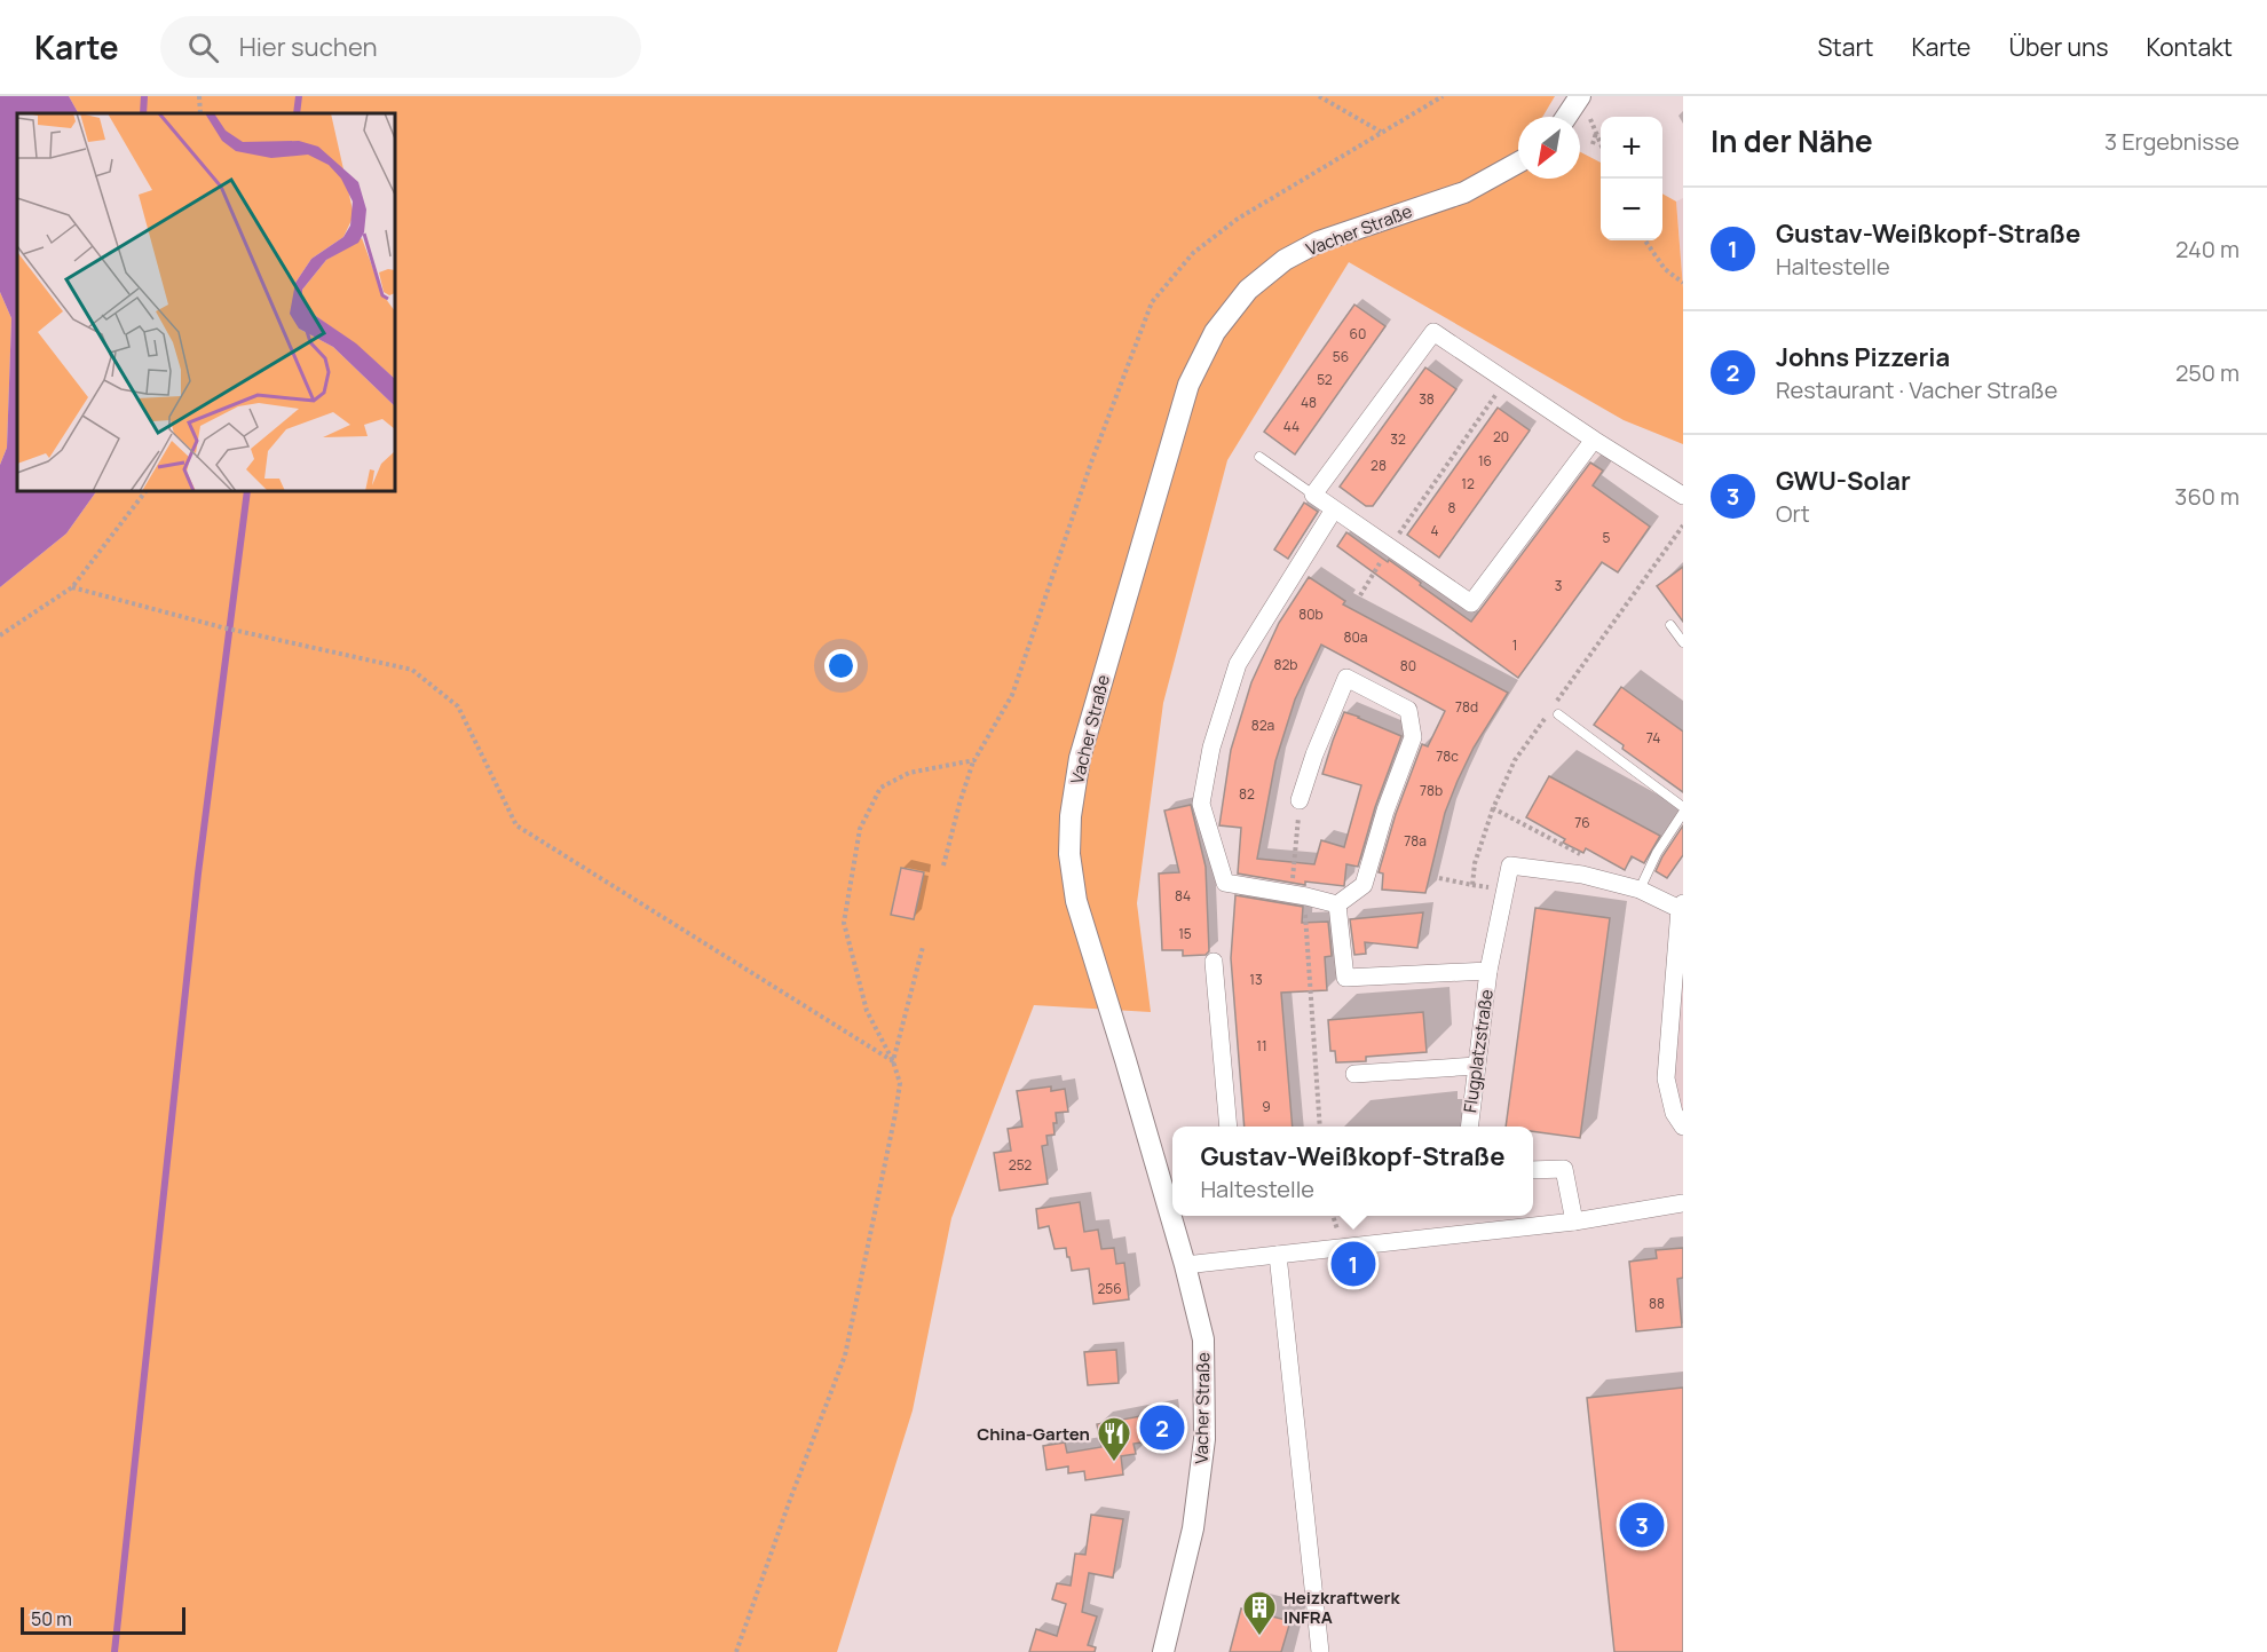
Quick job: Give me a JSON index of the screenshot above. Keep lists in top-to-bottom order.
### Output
{
  "streets": {
    "street": ["Vacher Straße", "Flugplatzstraße"]
  },
  "places": {
    "restaurant": ["China-Garten"],
    "building": ["Heizkraftwerk INFRA"]
  },
  "house_numbers": [
    "60",
    "56",
    "52",
    "38",
    "48",
    "44",
    "20",
    "32",
    "16",
    "28",
    "12",
    "8",
    "4",
    "5",
    "3",
    "80b",
    "80a",
    "1",
    "82b",
    "80",
    "78d",
    "82a",
    "74",
    "78c",
    "78b",
    "82",
    "76",
    "78a",
    "84",
    "15",
    "13",
    "11",
    "9",
    "252",
    "256",
    "88"
  ],
  "scale_bar": "50 m",
  "north": "bottom left",
  "page": {
    "header": "Karte",
    "search": "Hier suchen",
    "nav": [
      "Start",
      "Karte",
      "Über uns",
      "Kontakt"
    ],
    "heading": ["In der Nähe", "3 Ergebnisse"],
    "map_buttons": ["+", "−"],
    "list": [
      {
        "mark": "1",
        "name": "Gustav-Weißkopf-Straße",
        "note": "Haltestelle",
        "value": "240 m"
      },
      {
        "mark": "2",
        "name": "Johns Pizzeria",
        "note": "Restaurant · Vacher Straße",
        "value": "250 m"
      },
      {
        "mark": "3",
        "name": "GWU-Solar",
        "note": "Ort",
        "value": "360 m"
      }
    ],
    "popup": ["Gustav-Weißkopf-Straße", "Haltestelle"],
    "pins": ["1", "2", "3"],
    "scale": "50 m"
  }
}
